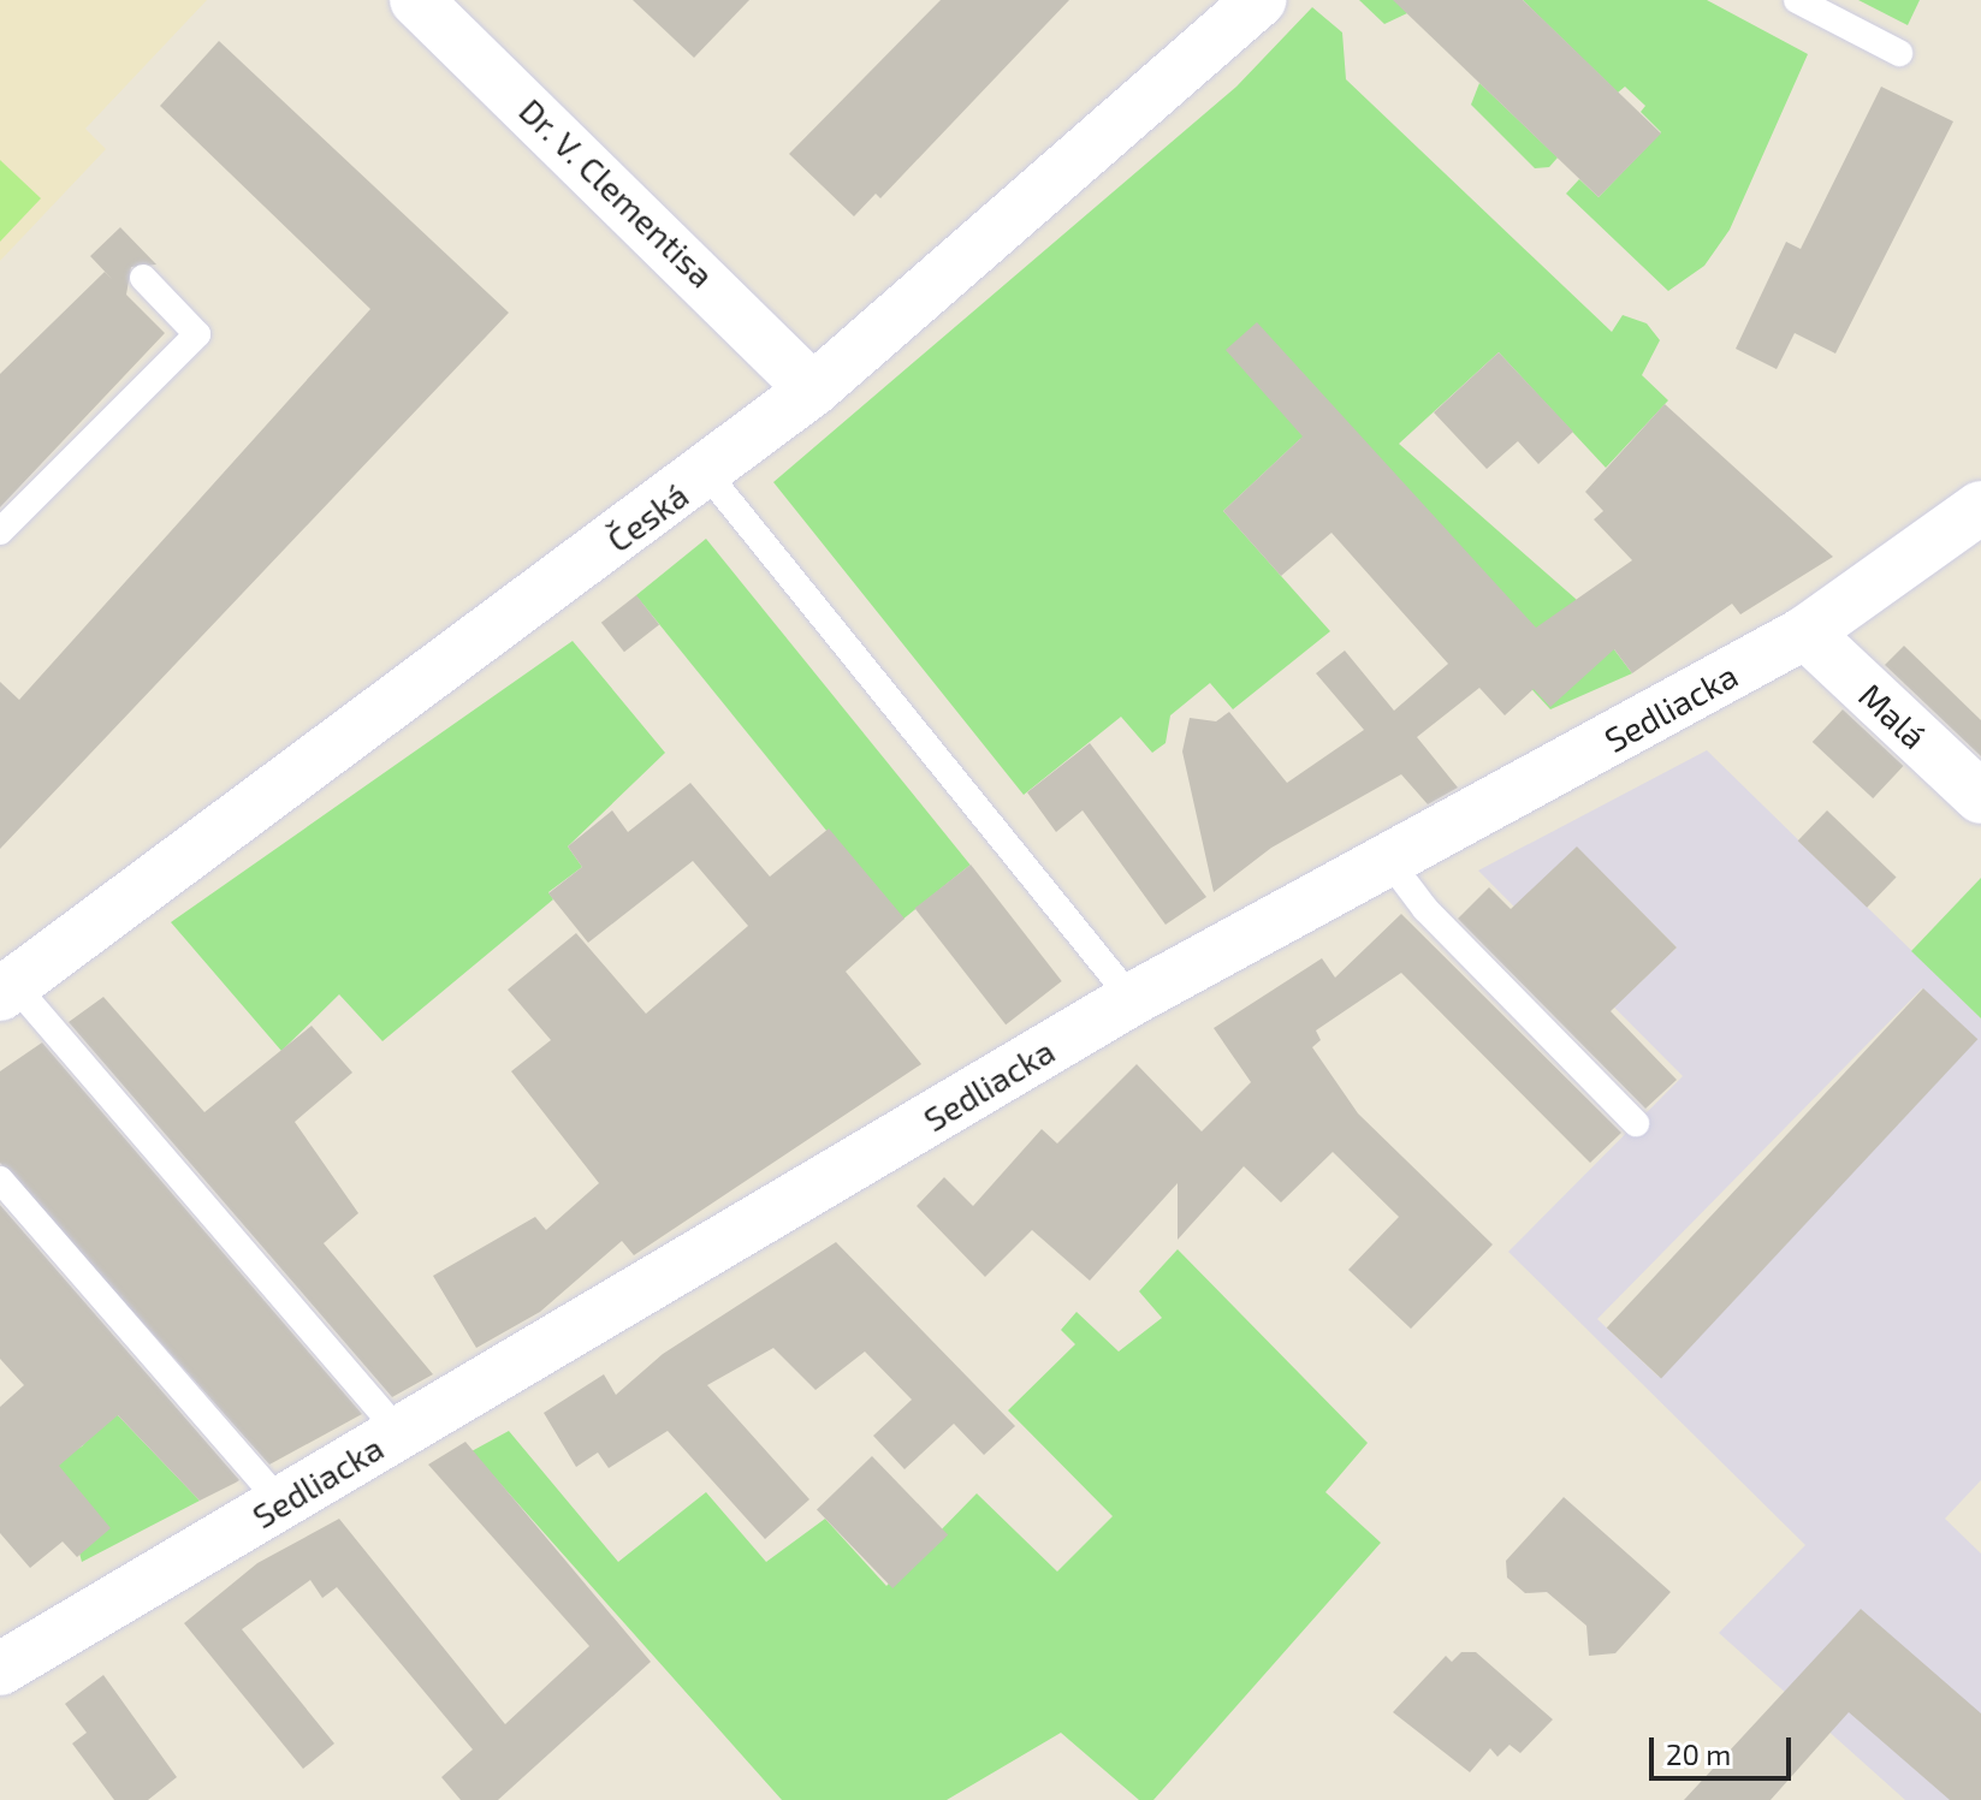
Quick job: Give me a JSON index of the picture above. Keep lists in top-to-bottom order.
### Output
{
  "streets": {
    "street": [
      "Dr. V. Clementisa",
      "Česká",
      "Sedliacka",
      "Malá"
    ]
  },
  "crossings": [
    ["Dr. V. Clementisa", "Česká"],
    ["Sedliacka", "Malá"]
  ],
  "scale_bar": "20 m"
}
